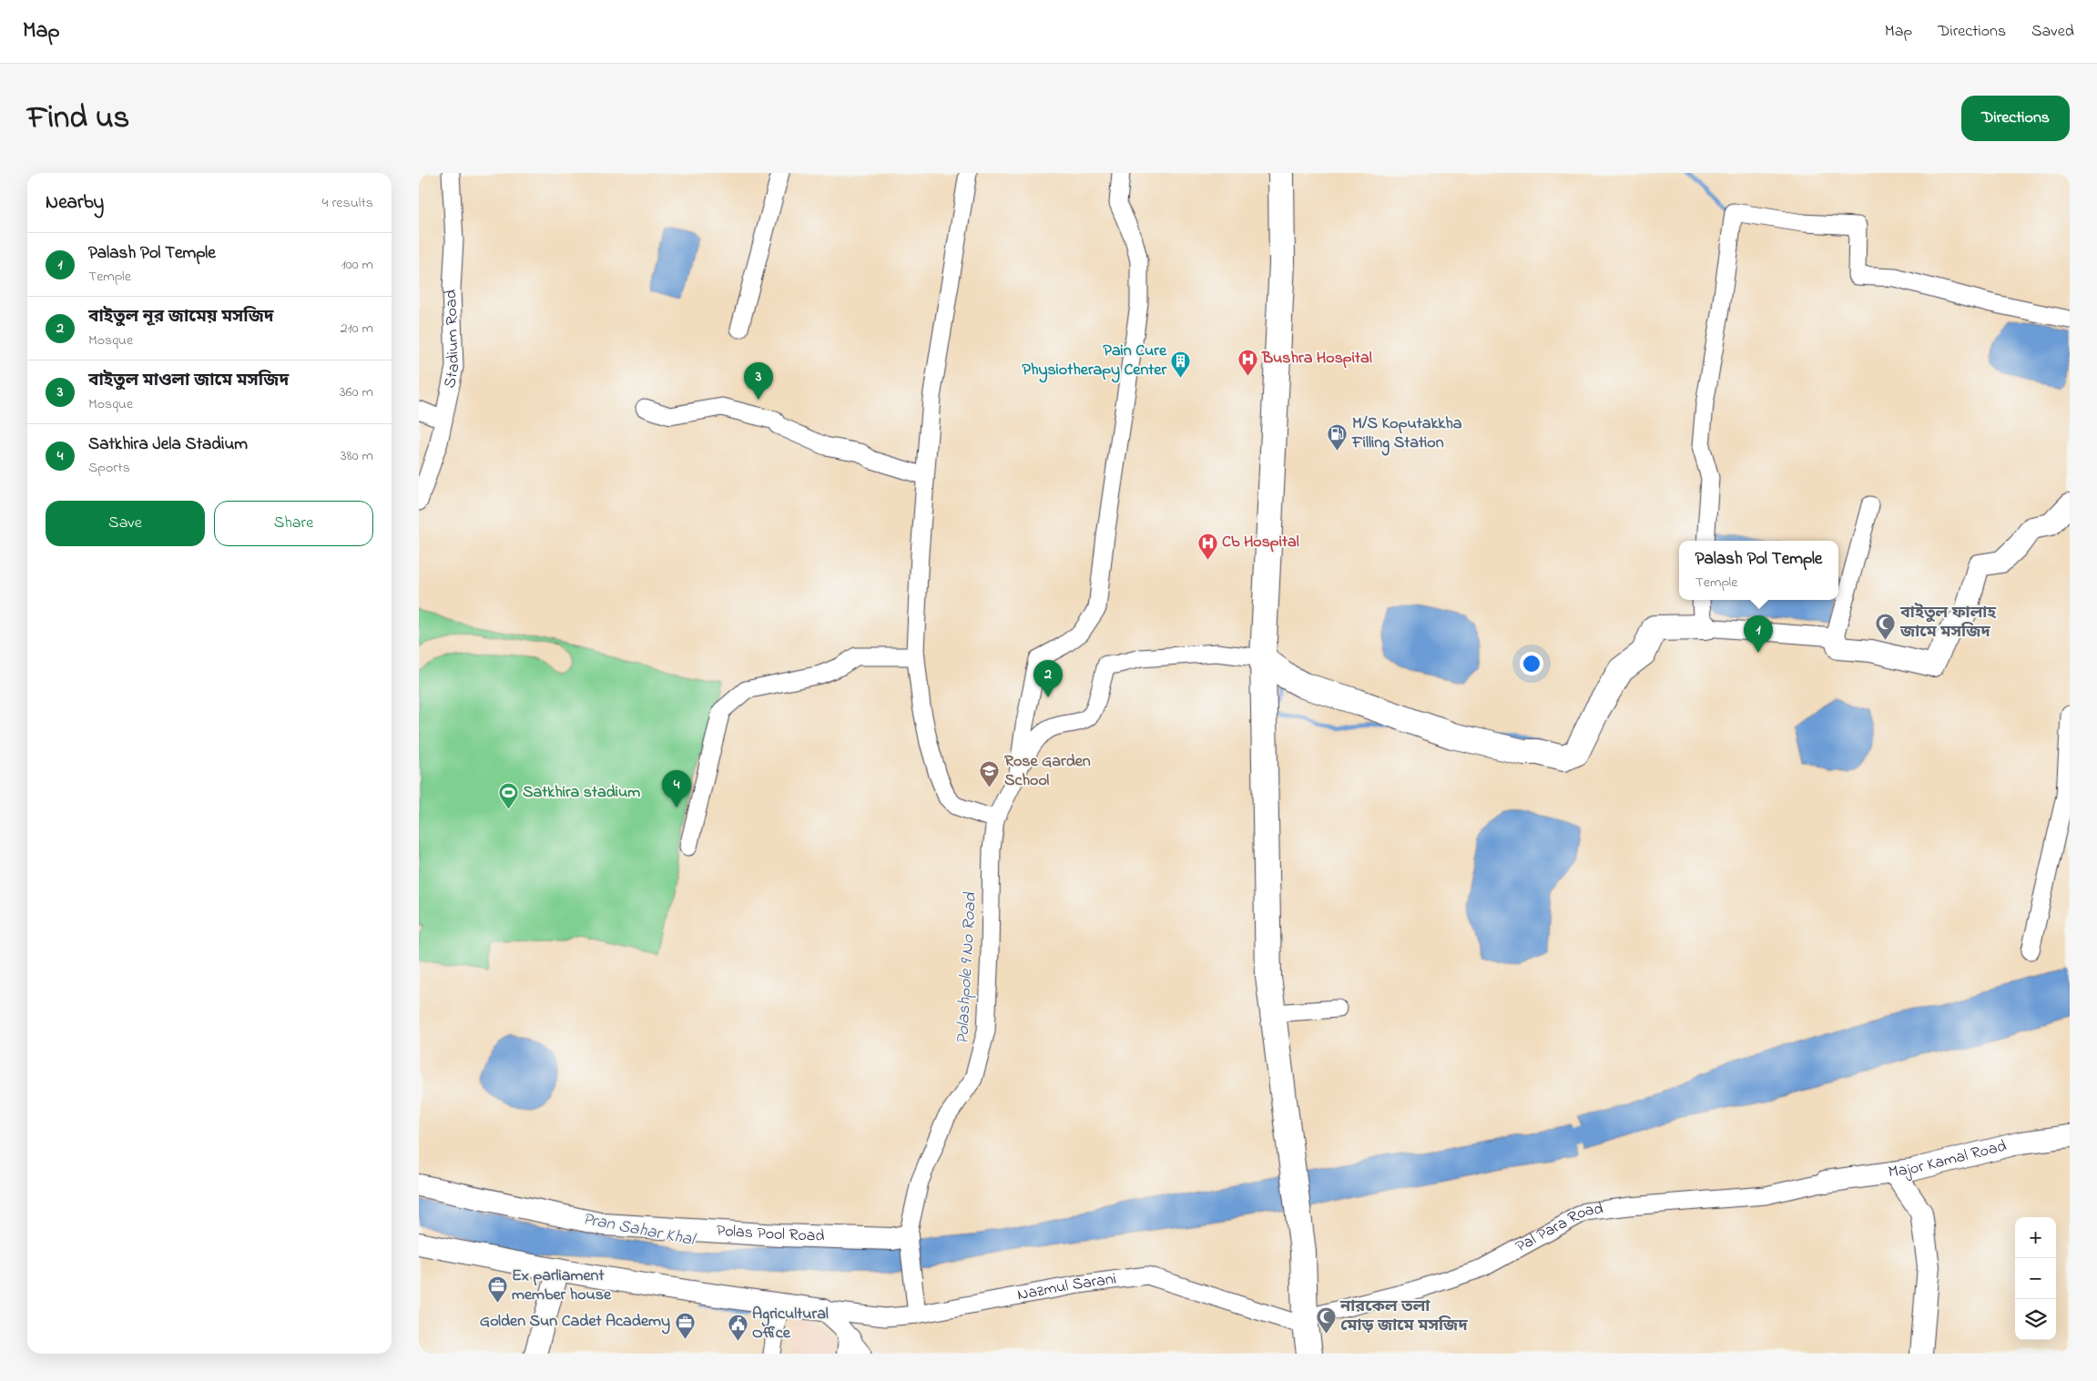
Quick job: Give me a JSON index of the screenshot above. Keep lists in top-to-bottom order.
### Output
{
  "streets": {
    "street": [
      "Stadium Road",
      "Major Kamal Road",
      "Pal Para Road",
      "Polas Pool Road",
      "Nazmul Sarani"
    ]
  },
  "crossings": [
    ["Major Kamal Road", "Pal Para Road"],
    ["Pal Para Road", "Nazmul Sarani"]
  ],
  "water": ["Polashpole 9 No Road", "Pran Sahar Khal"],
  "places": {
    "hospital": ["Bushra Hospital", "Cb Hospital"],
    "building": ["Pain Cure Physiotherapy Center"],
    "fuel station": ["M/S Koputakkha Filling Station"],
    "mosque": ["বাইতুল ফালাহ জামে মসজিদ", "নারকেল তলা মোড় জামে মসজিদ"],
    "school or university": ["Rose Garden School"],
    "sports": ["Satkhira stadium"],
    "office": ["Ex parliament member house", "Golden Sun Cadet Academy"],
    "public building": ["Agricultural Office"]
  },
  "page": {
    "header": "Map",
    "nav": ["Map", "Directions", "Saved"],
    "title": "Find us",
    "buttons": [
      "Directions",
      ["Save", "Share"]
    ],
    "heading": ["Nearby", "4 results"],
    "list": [
      {
        "mark": "1",
        "name": "Palash Pol Temple",
        "note": "Temple",
        "value": "100 m"
      },
      {
        "mark": "2",
        "name": "বাইতুল নূর জামেয় মসজিদ",
        "note": "Mosque",
        "value": "210 m"
      },
      {
        "mark": "3",
        "name": "বাইতুল মাওলা জামে মসজিদ",
        "note": "Mosque",
        "value": "360 m"
      },
      {
        "mark": "4",
        "name": "Satkhira Jela Stadium",
        "note": "Sports",
        "value": "380 m"
      }
    ],
    "pins": [
      "3",
      "1",
      "2",
      "4"
    ],
    "popup": ["Palash Pol Temple", "Temple"],
    "map_buttons": ["+", "−"]
  }
}
